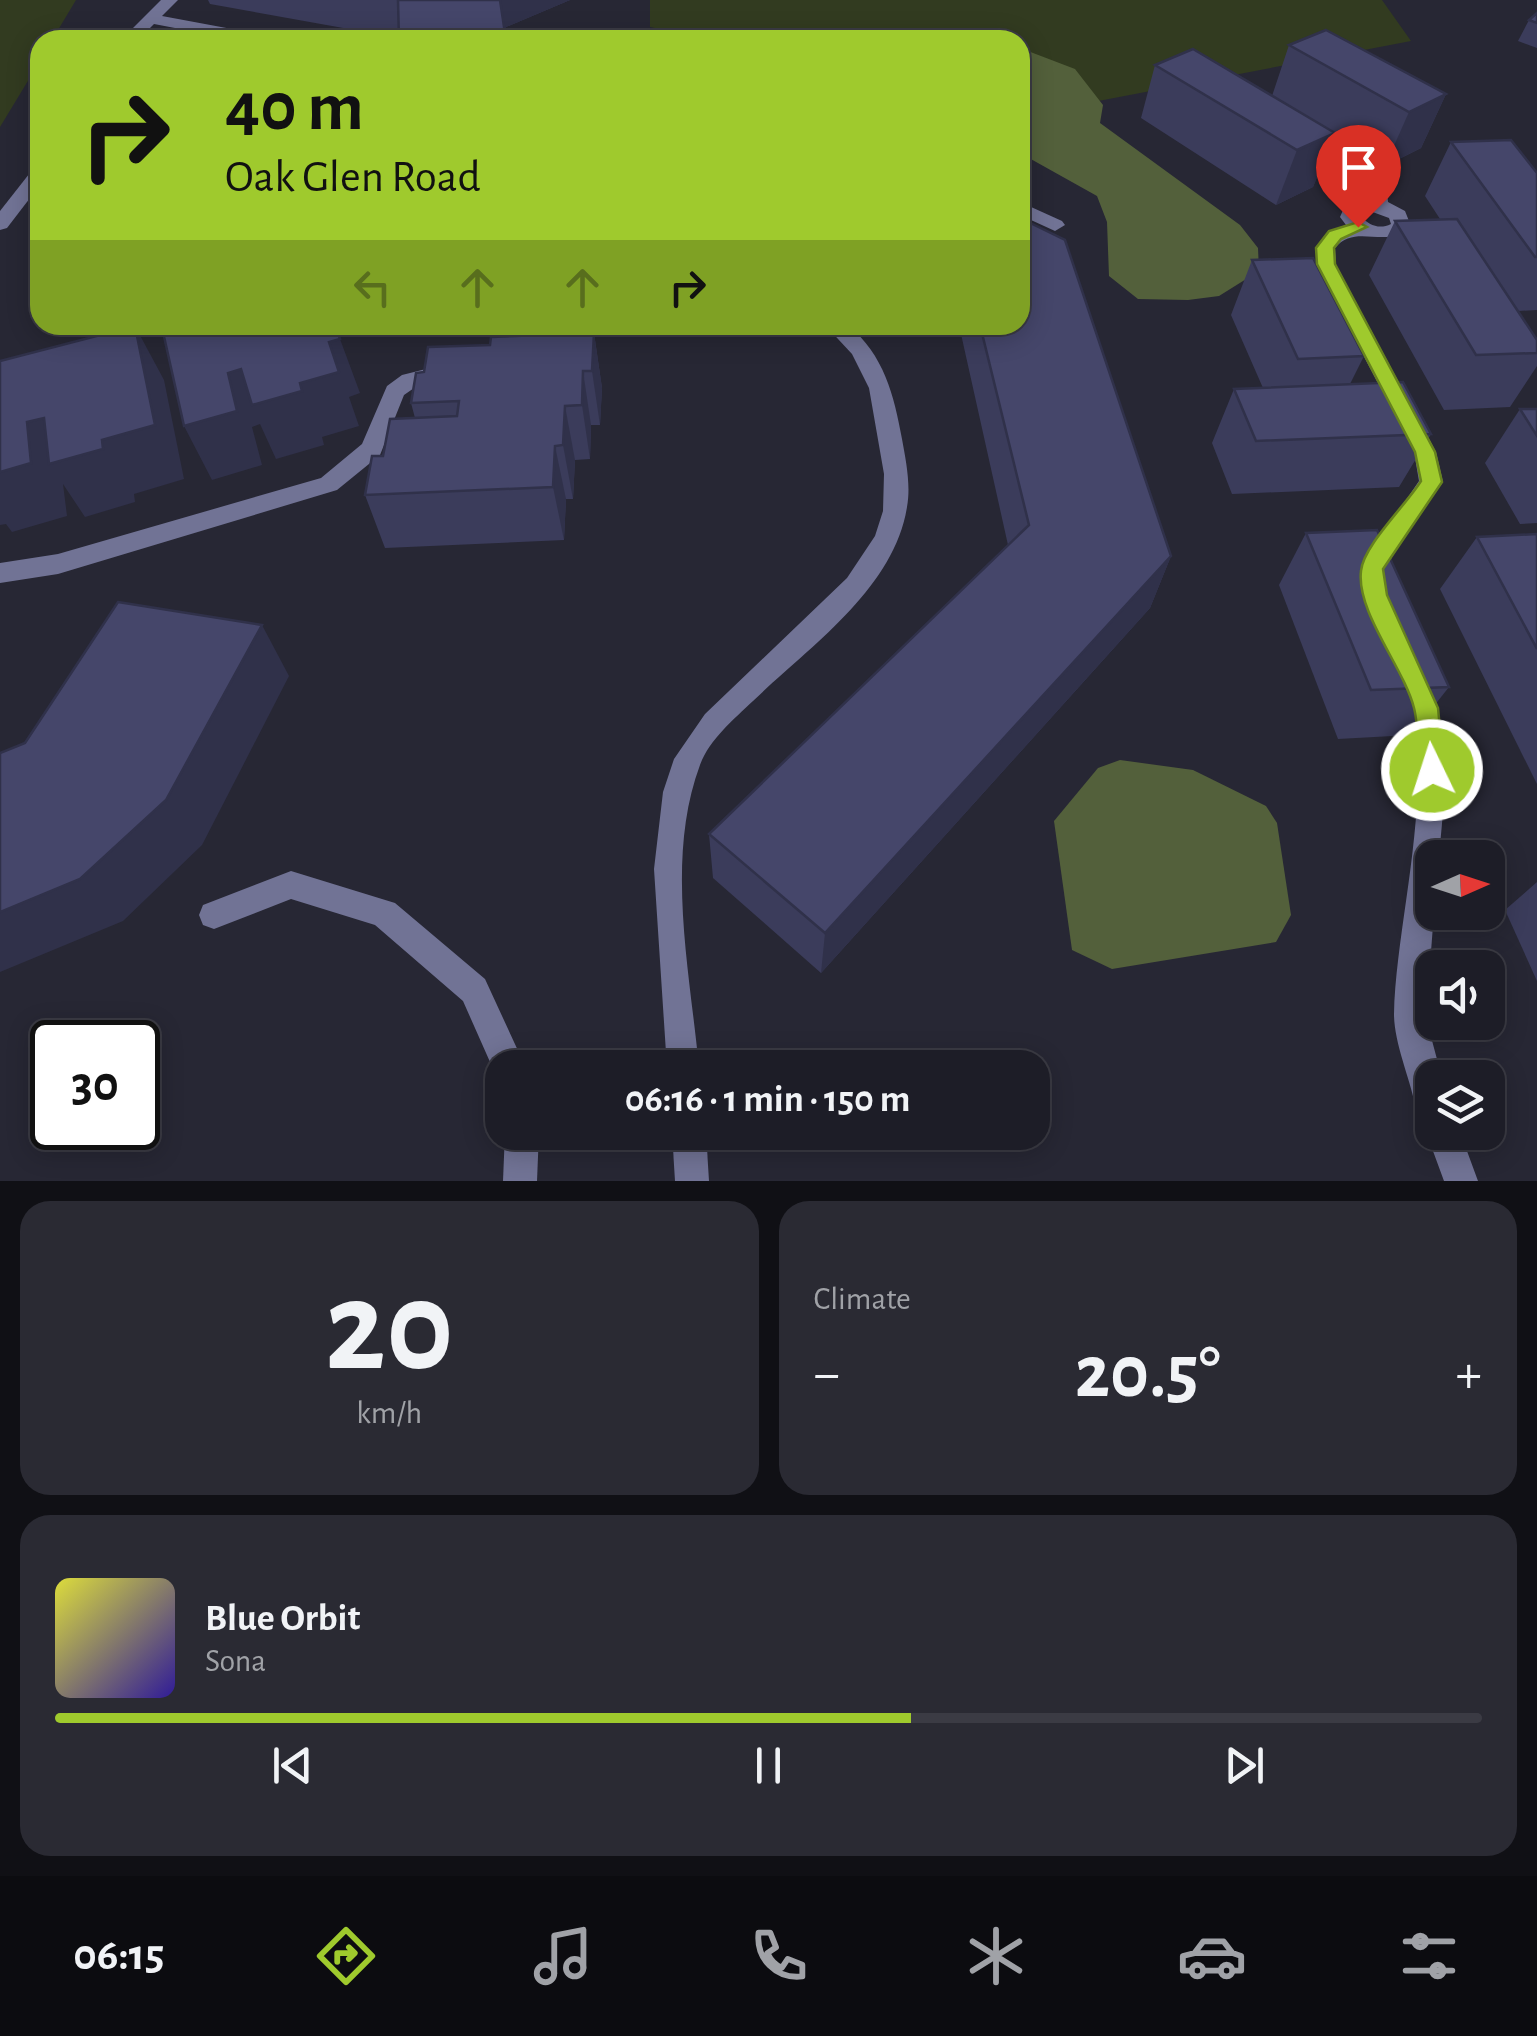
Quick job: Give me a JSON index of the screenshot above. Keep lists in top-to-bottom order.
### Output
{
  "north": "right",
  "page": {
    "turn": ["40 m", "Oak Glen Road"],
    "limit": "30",
    "trip": "06:16 · 1 min · 150 m",
    "tile": [
      ["20", "km/h"],
      "Climate"
    ],
    "heat": ["−", "20.5°", "+"],
    "song": ["Blue Orbit", "Sona"],
    "tabs": "06:15"
  }
}
